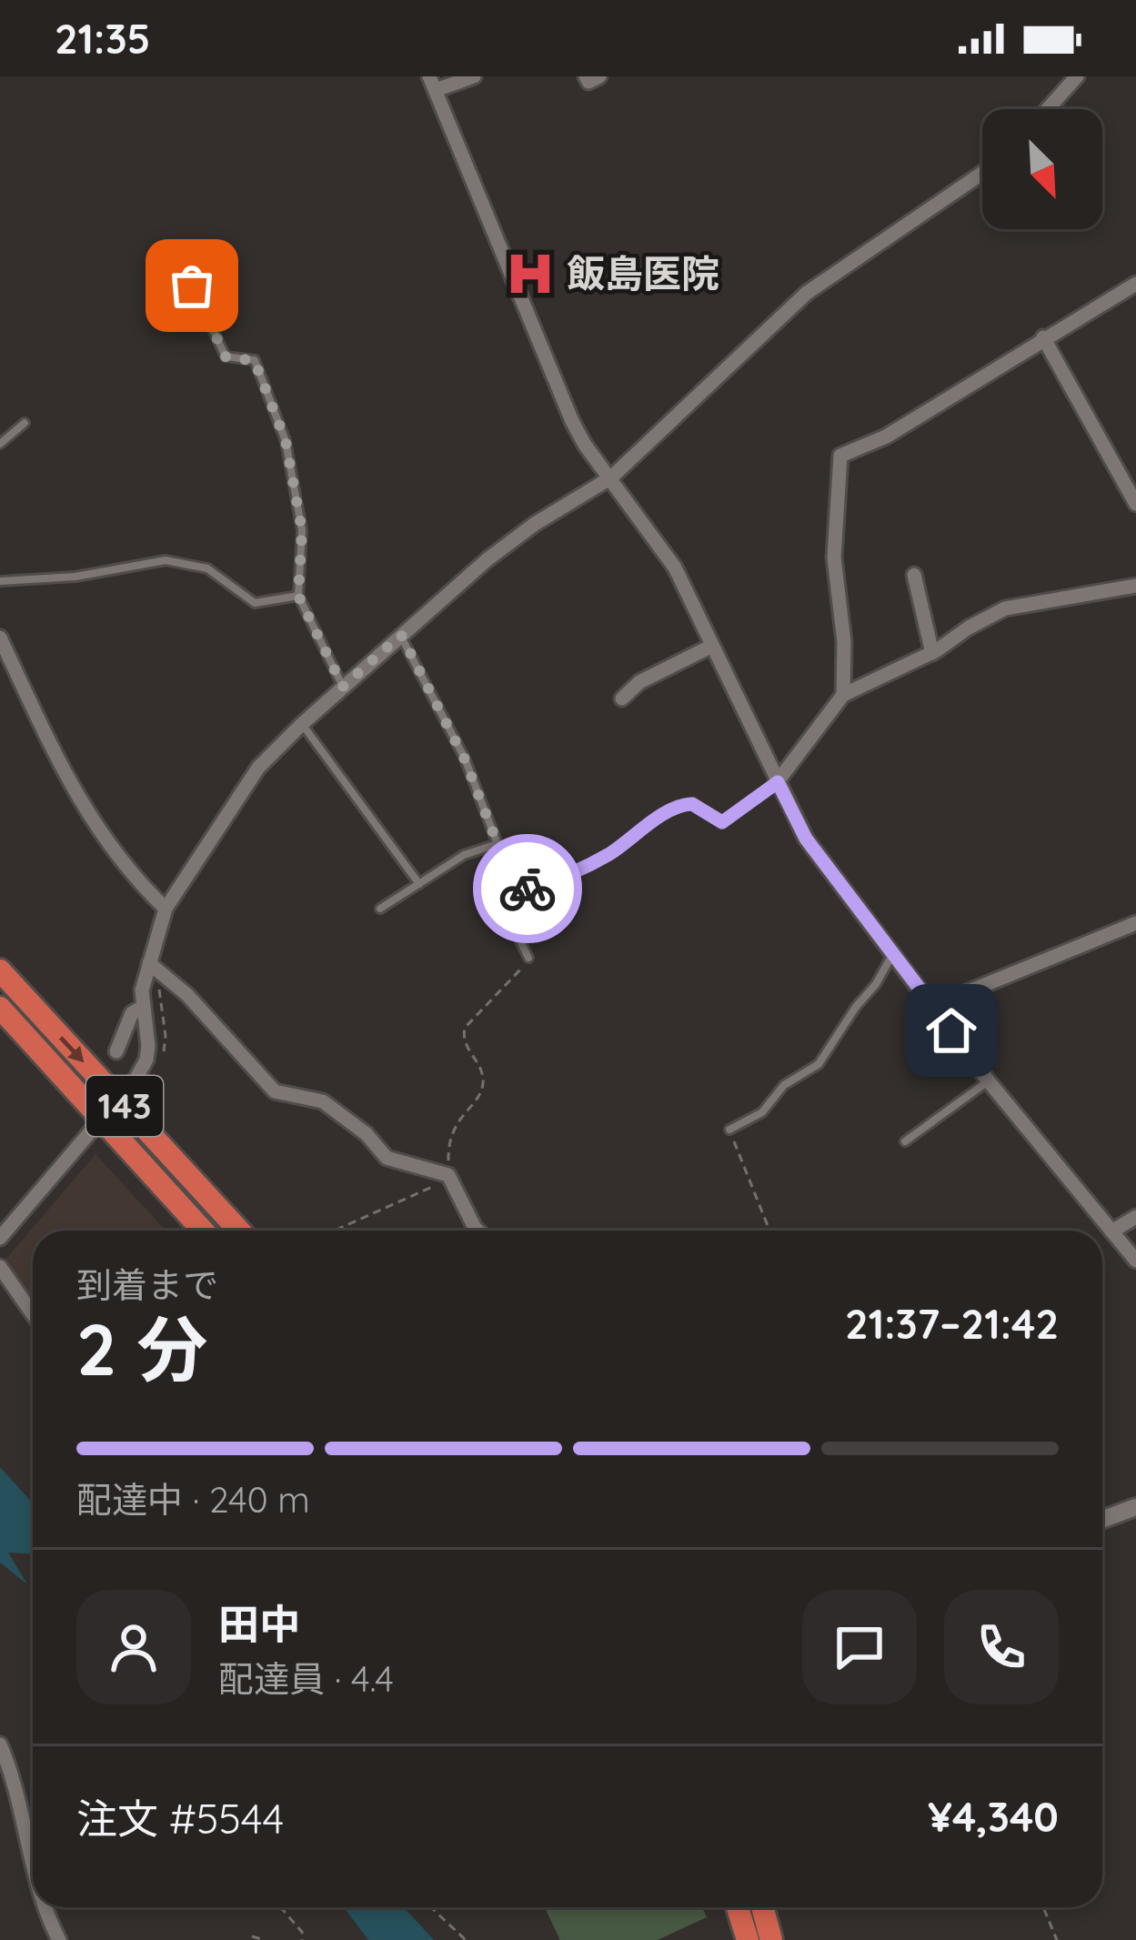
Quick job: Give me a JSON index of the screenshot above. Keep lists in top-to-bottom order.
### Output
{
  "streets": {
    "highway": ["143"]
  },
  "places": {
    "hospital": ["飯島医院"]
  },
  "north": "bottom right",
  "page": {
    "status": "21:35",
    "heading": ["2 分", "到着まで", "21:37–21:42"],
    "panel": [
      "田中",
      "配達員 · 4.4",
      "注文 #5544",
      "¥4,340"
    ],
    "bar": "配達中 · 240 m"
  }
}
